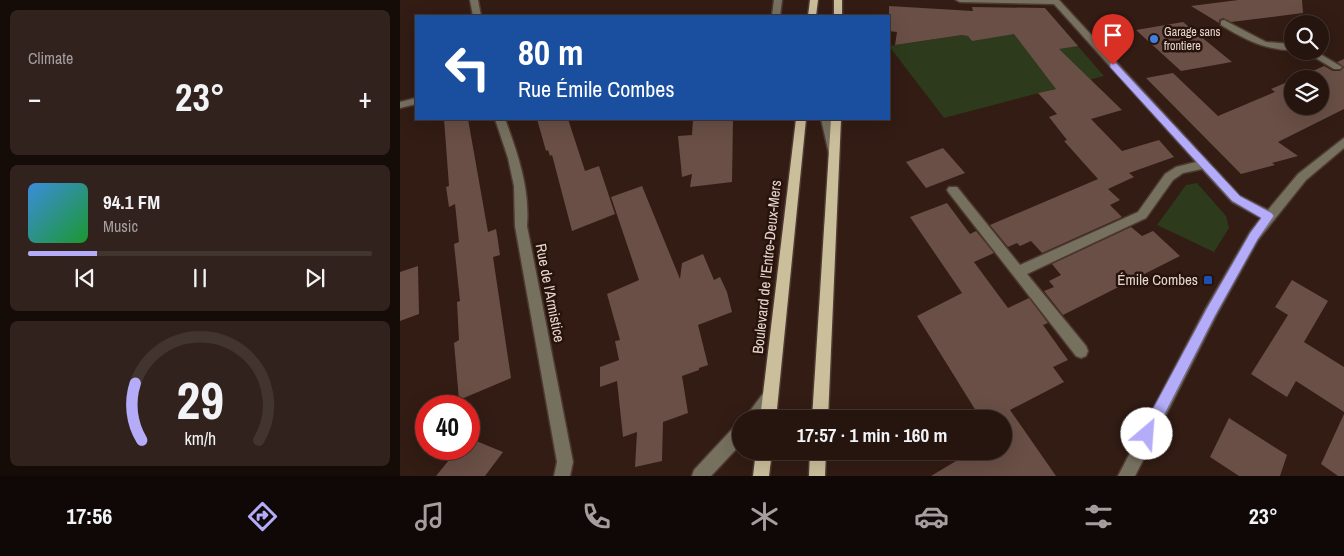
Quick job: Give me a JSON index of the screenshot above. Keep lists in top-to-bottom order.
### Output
{
  "streets": {
    "main road": ["Boulevard de l'Entre-Deux-Mers"],
    "street": ["Rue de l'Armistice"]
  },
  "places": {
    "other": ["Garage sans frontiere"],
    "transit": ["Émile Combes"]
  },
  "page": {
    "tile": "Climate",
    "turn": ["80 m", "Rue Émile Combes"],
    "heat": ["−", "23°", "+"],
    "song": ["94.1 FM", "Music"],
    "limit": "40",
    "trip": "17:57 · 1 min · 160 m",
    "tabs": ["17:56", "23°"],
    "gauge": ["29", "km/h"]
  }
}
